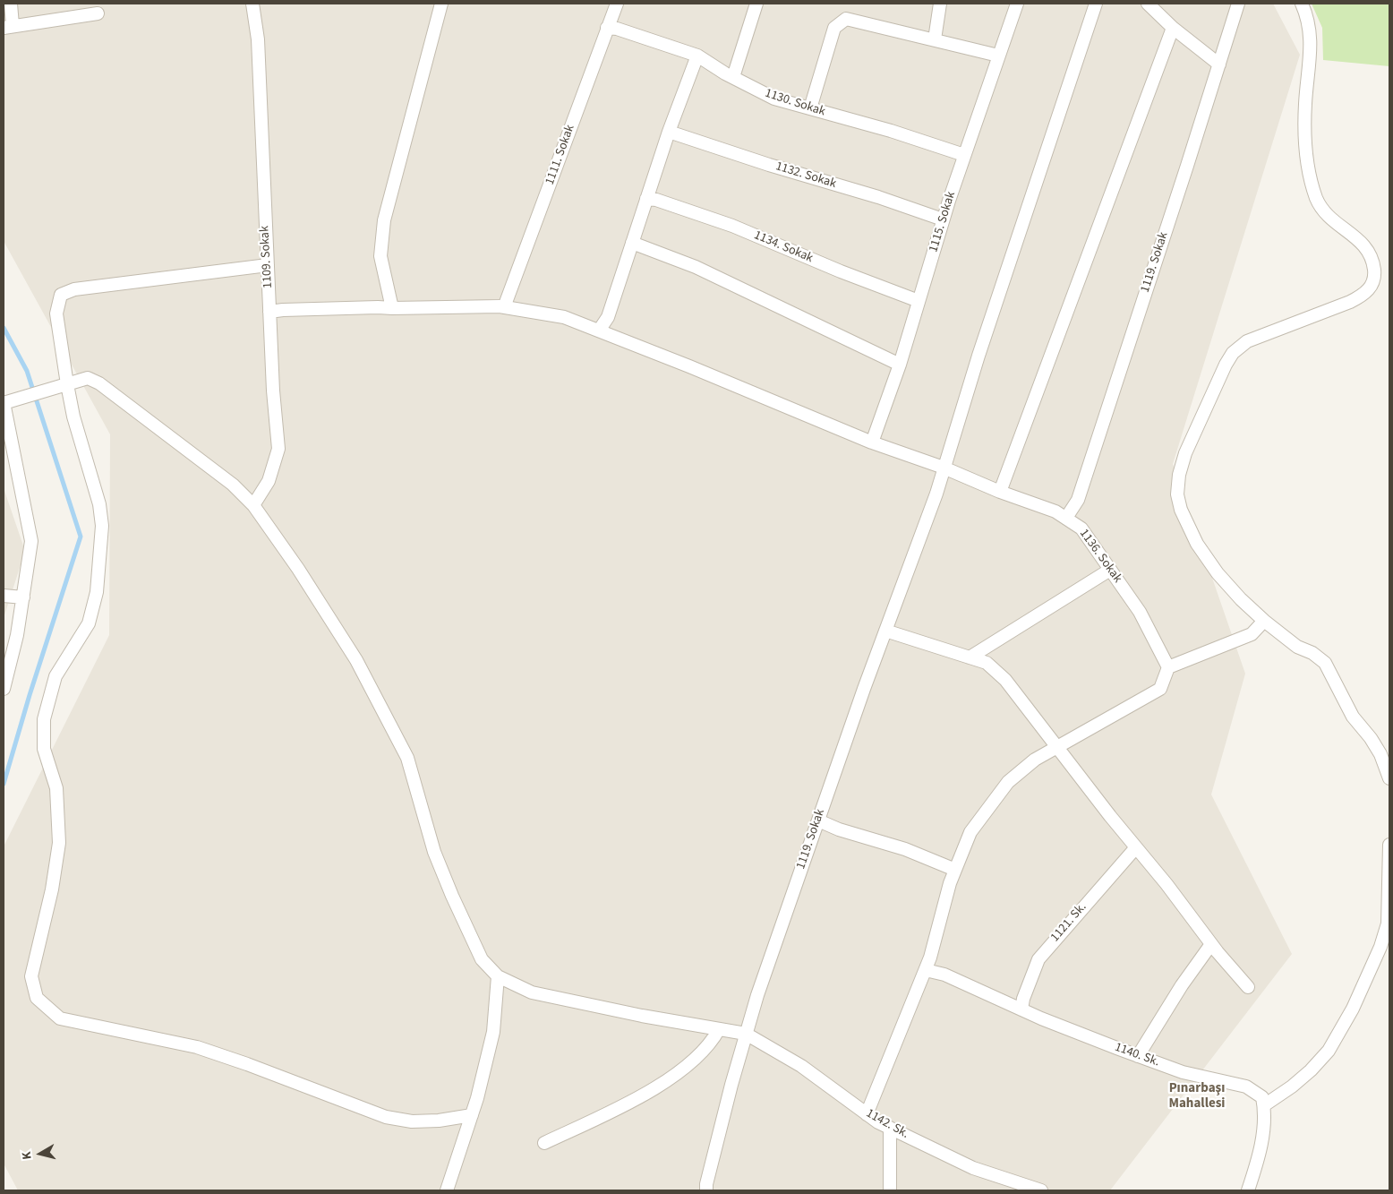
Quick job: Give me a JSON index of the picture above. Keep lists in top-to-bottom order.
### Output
{
  "streets": {
    "street": [
      "1130. Sokak",
      "1111. Sokak",
      "1132. Sokak",
      "1115. Sokak",
      "1134. Sokak",
      "1109. Sokak",
      "1119. Sokak",
      "1136. Sokak",
      "1121. Sk.",
      "1140. Sk.",
      "1142. Sk."
    ]
  },
  "crossings": [
    ["1130. Sokak", "1111. Sokak"],
    ["1130. Sokak", "1115. Sokak"],
    ["1111. Sokak", "1136. Sokak"],
    ["1132. Sokak", "1115. Sokak"],
    ["1115. Sokak", "1134. Sokak"],
    ["1115. Sokak", "1136. Sokak"],
    ["1109. Sokak", "1136. Sokak"],
    ["1119. Sokak", "1136. Sokak"],
    ["1119. Sokak", "1142. Sk."],
    ["1121. Sk.", "1140. Sk."]
  ],
  "districts": ["Pınarbaşı Mahallesi"],
  "north": "left"
}
